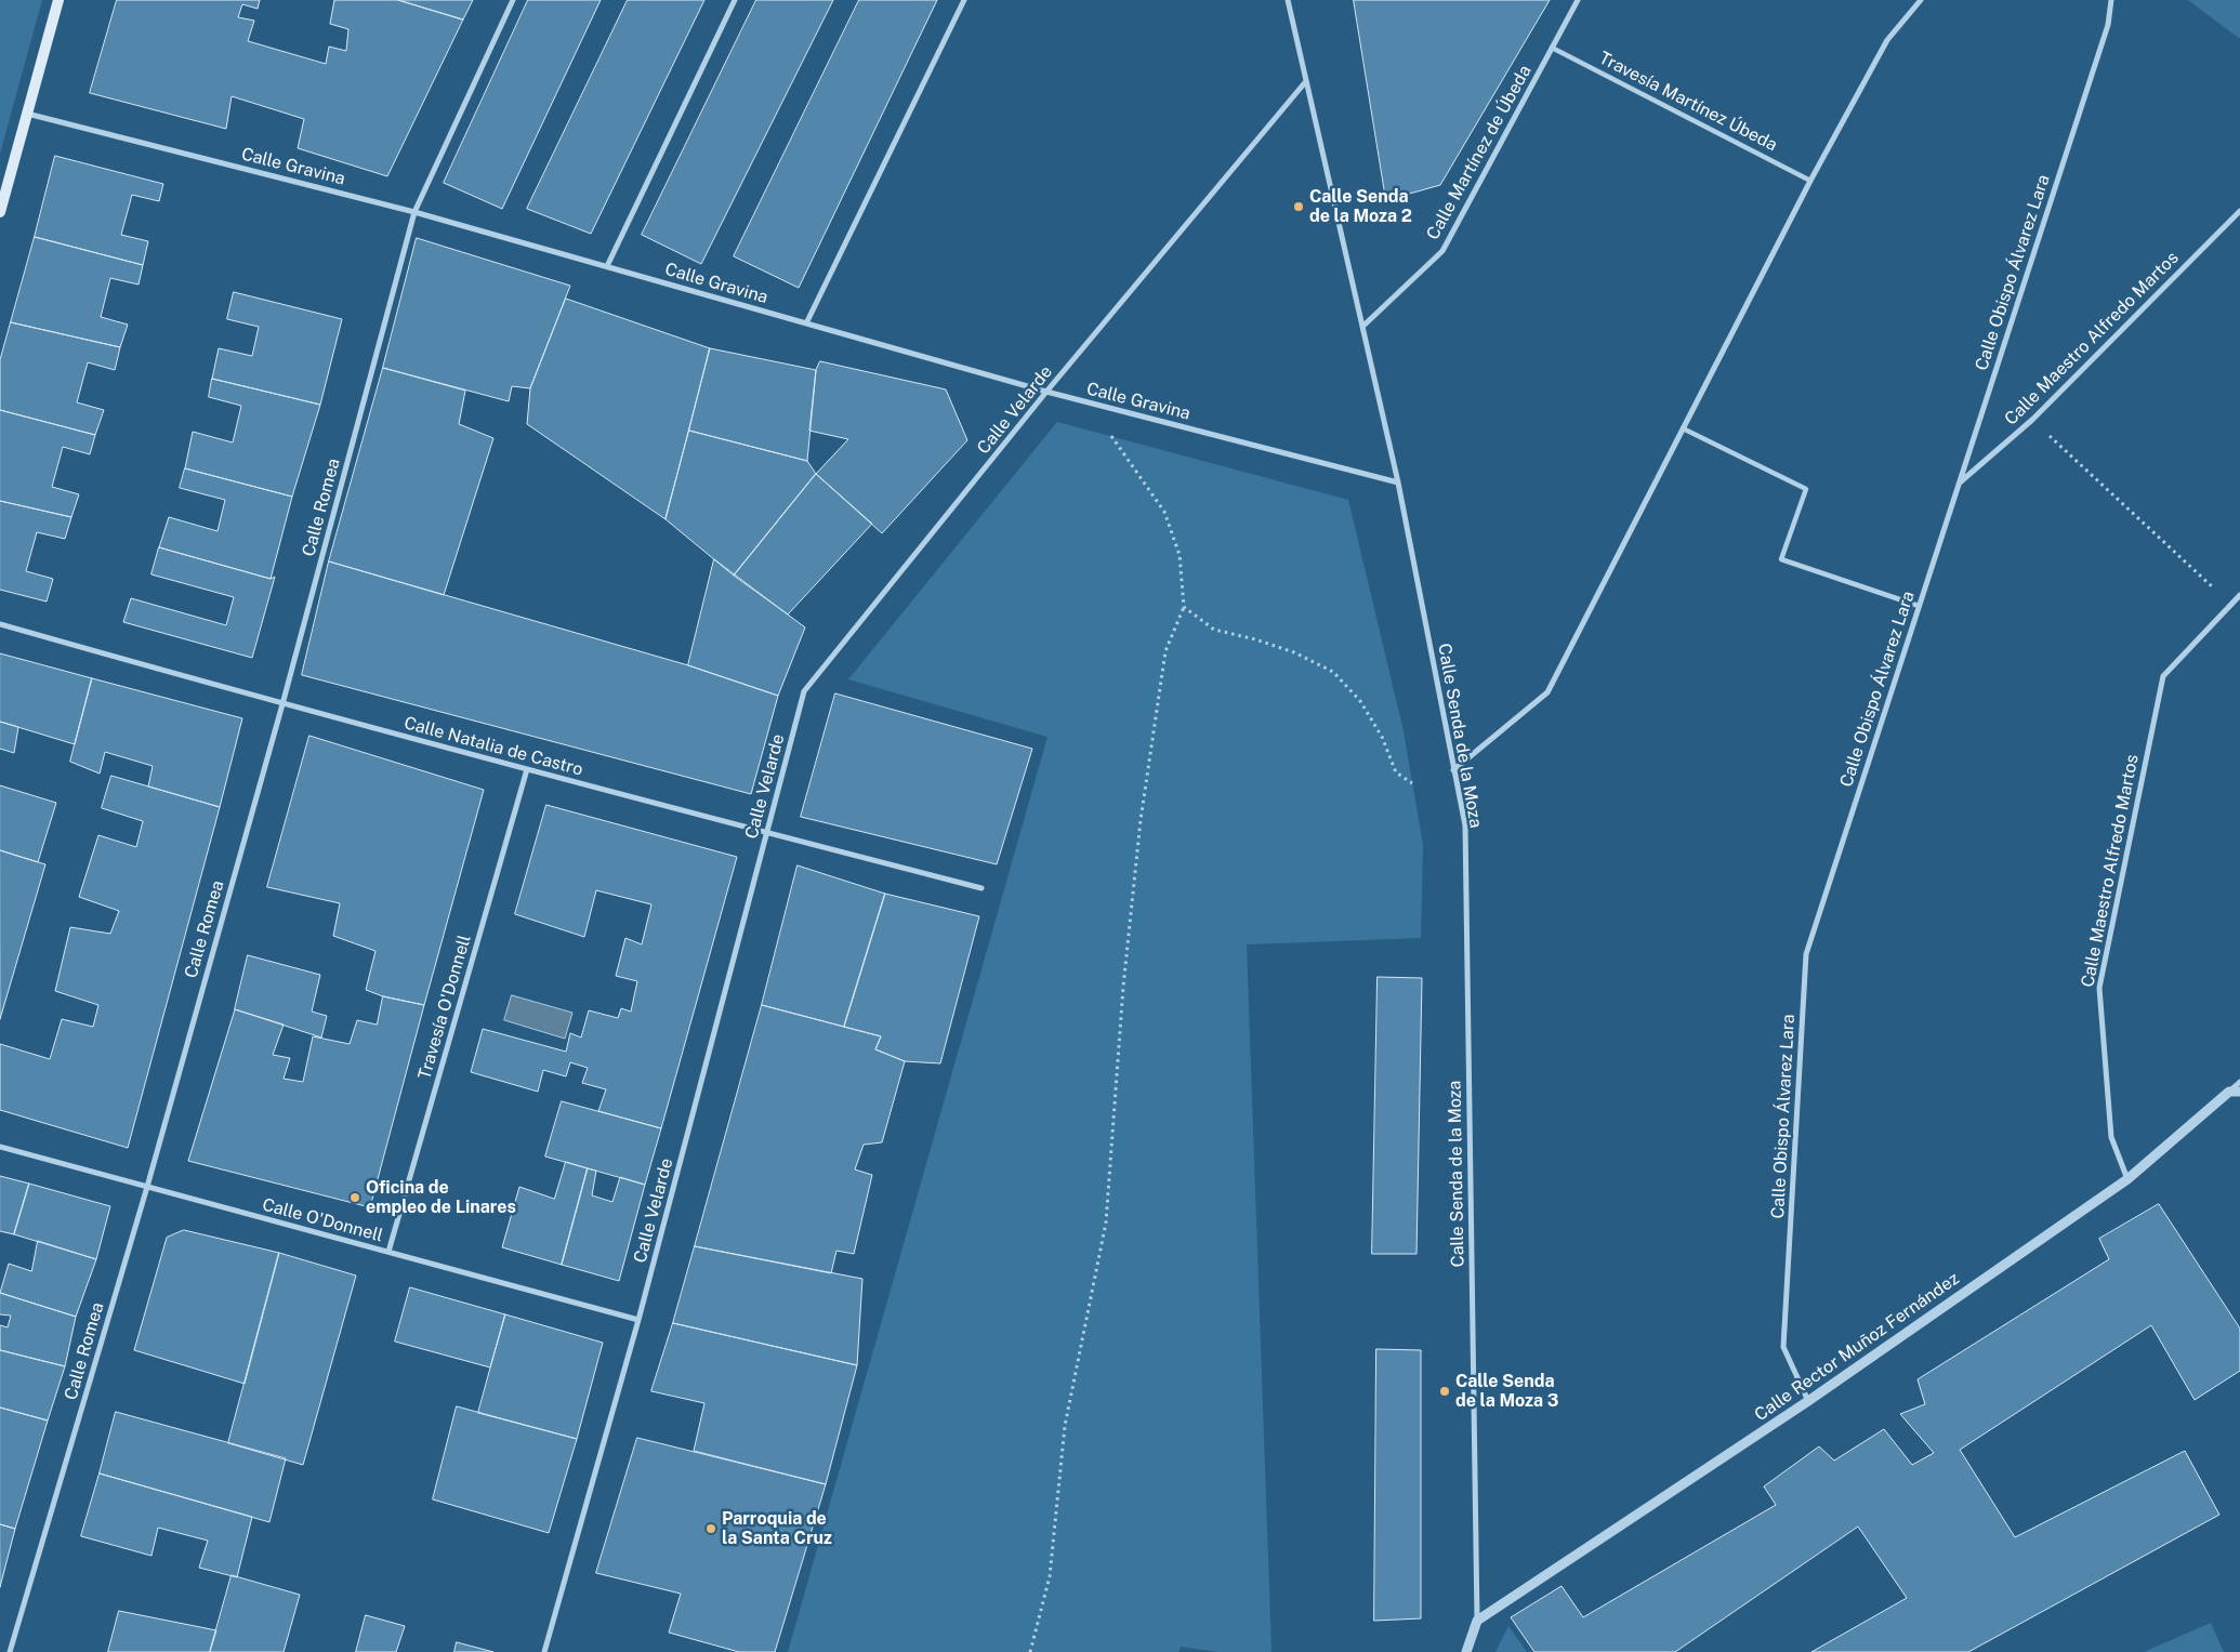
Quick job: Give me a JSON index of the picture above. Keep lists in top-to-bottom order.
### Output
{
  "streets": {
    "street": [
      "Travesía Martínez Úbeda",
      "Calle Martínez de Úbeda",
      "Calle Gravina",
      "Calle Obispo Álvarez Lara",
      "Calle Maestro Alfredo Martos",
      "Calle Velarde",
      "Calle Romea",
      "Calle Senda de la Moza",
      "Calle Natalia de Castro",
      "Travesía O'Donnell",
      "Calle O'Donnell",
      "Calle Rector Muñoz Fernández"
    ]
  },
  "crossings": [
    ["Travesía Martínez Úbeda", "Calle Martínez de Úbeda"],
    ["Calle Martínez de Úbeda", "Calle Senda de la Moza"],
    ["Calle Gravina", "Calle Velarde"],
    ["Calle Gravina", "Calle Romea"],
    ["Calle Gravina", "Calle Senda de la Moza"],
    ["Calle Obispo Álvarez Lara", "Calle Maestro Alfredo Martos"],
    ["Calle Obispo Álvarez Lara", "Calle Rector Muñoz Fernández"],
    ["Calle Maestro Alfredo Martos", "Calle Rector Muñoz Fernández"],
    ["Calle Velarde", "Calle Senda de la Moza"],
    ["Calle Velarde", "Calle Natalia de Castro"],
    ["Calle Velarde", "Calle O'Donnell"],
    ["Calle Romea", "Calle Natalia de Castro"],
    ["Calle Romea", "Calle O'Donnell"],
    ["Calle Senda de la Moza", "Calle Rector Muñoz Fernández"],
    ["Calle Natalia de Castro", "Travesía O'Donnell"],
    ["Travesía O'Donnell", "Calle O'Donnell"]
  ],
  "places": [
    "Calle Senda de la Moza 2",
    "Oficina de empleo de Linares",
    "Calle Senda de la Moza 3",
    "Parroquia de la Santa Cruz"
  ]
}
